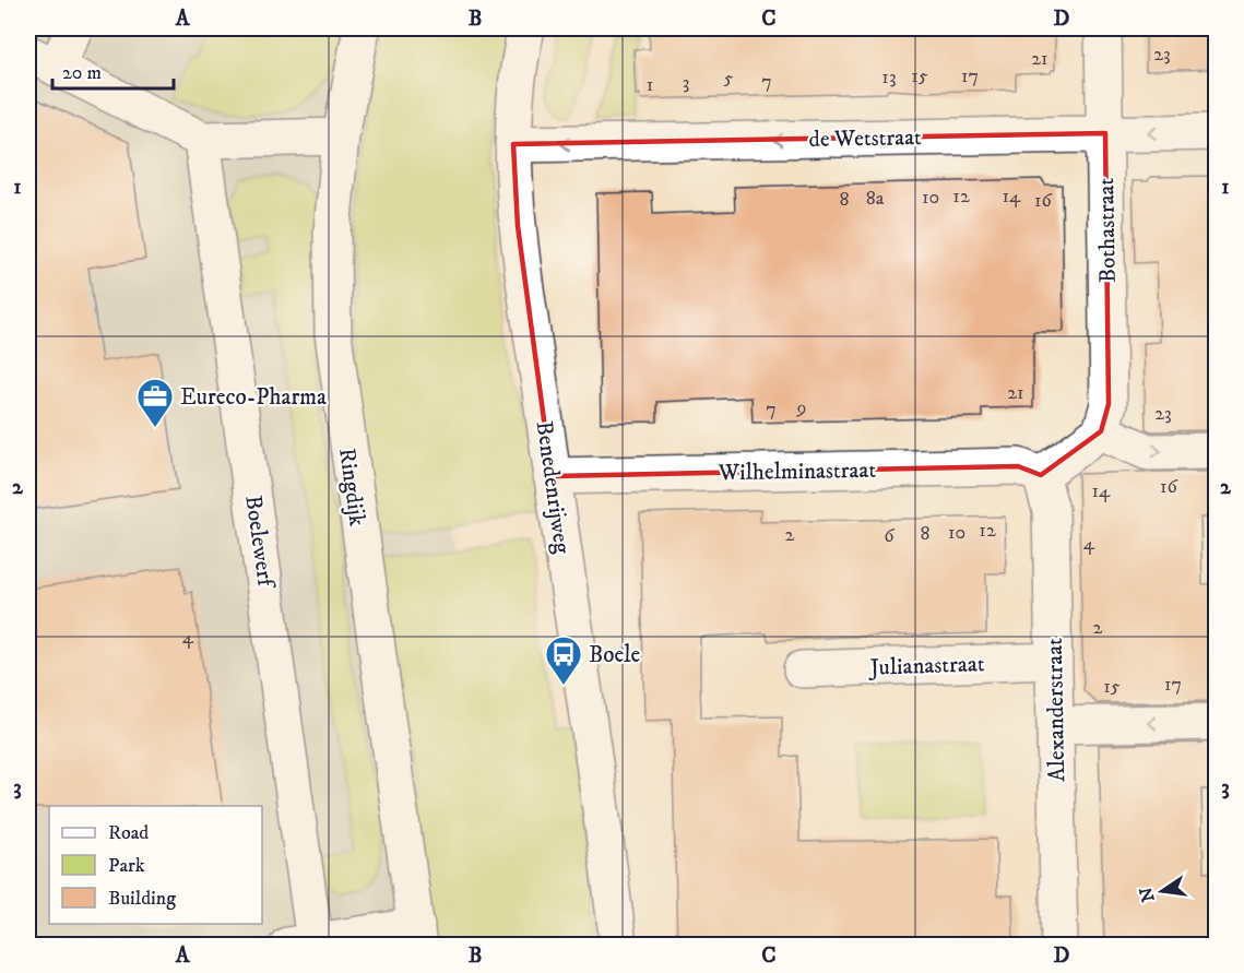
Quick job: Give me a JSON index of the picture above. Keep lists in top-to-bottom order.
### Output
{
  "streets": {
    "street": [
      "de Wetstraat",
      "Bothastraat",
      "Wilhelminastraat",
      "Ringdijk",
      "Benedenrijweg",
      "Boelewerf",
      "Julianastraat",
      "Alexanderstraat"
    ]
  },
  "crossings": [
    ["de Wetstraat", "Bothastraat"],
    ["de Wetstraat", "Benedenrijweg"],
    ["Wilhelminastraat", "Benedenrijweg"],
    ["Wilhelminastraat", "Alexanderstraat"],
    ["Ringdijk", "Boelewerf"],
    ["Julianastraat", "Alexanderstraat"]
  ],
  "one_way": ["de Wetstraat"],
  "places": {
    "office": ["Eureco-Pharma"],
    "bus stop": ["Boele"]
  },
  "house_numbers": [
    "23",
    "21",
    "15",
    "17",
    "13",
    "5",
    "7",
    "3",
    "1",
    "12",
    "14",
    "10",
    "8a",
    "8",
    "16",
    "21",
    "9",
    "7",
    "23",
    "16",
    "14",
    "12",
    "10",
    "8",
    "2",
    "6",
    "4",
    "2",
    "4",
    "17",
    "15"
  ],
  "legend": ["Road", "Park", "Building"],
  "scale_bar": "20 m",
  "north": "left",
  "grid": {
    "columns": [
      "A",
      "B",
      "C",
      "D"
    ],
    "rows": ["1", "2", "3"]
  }
}
